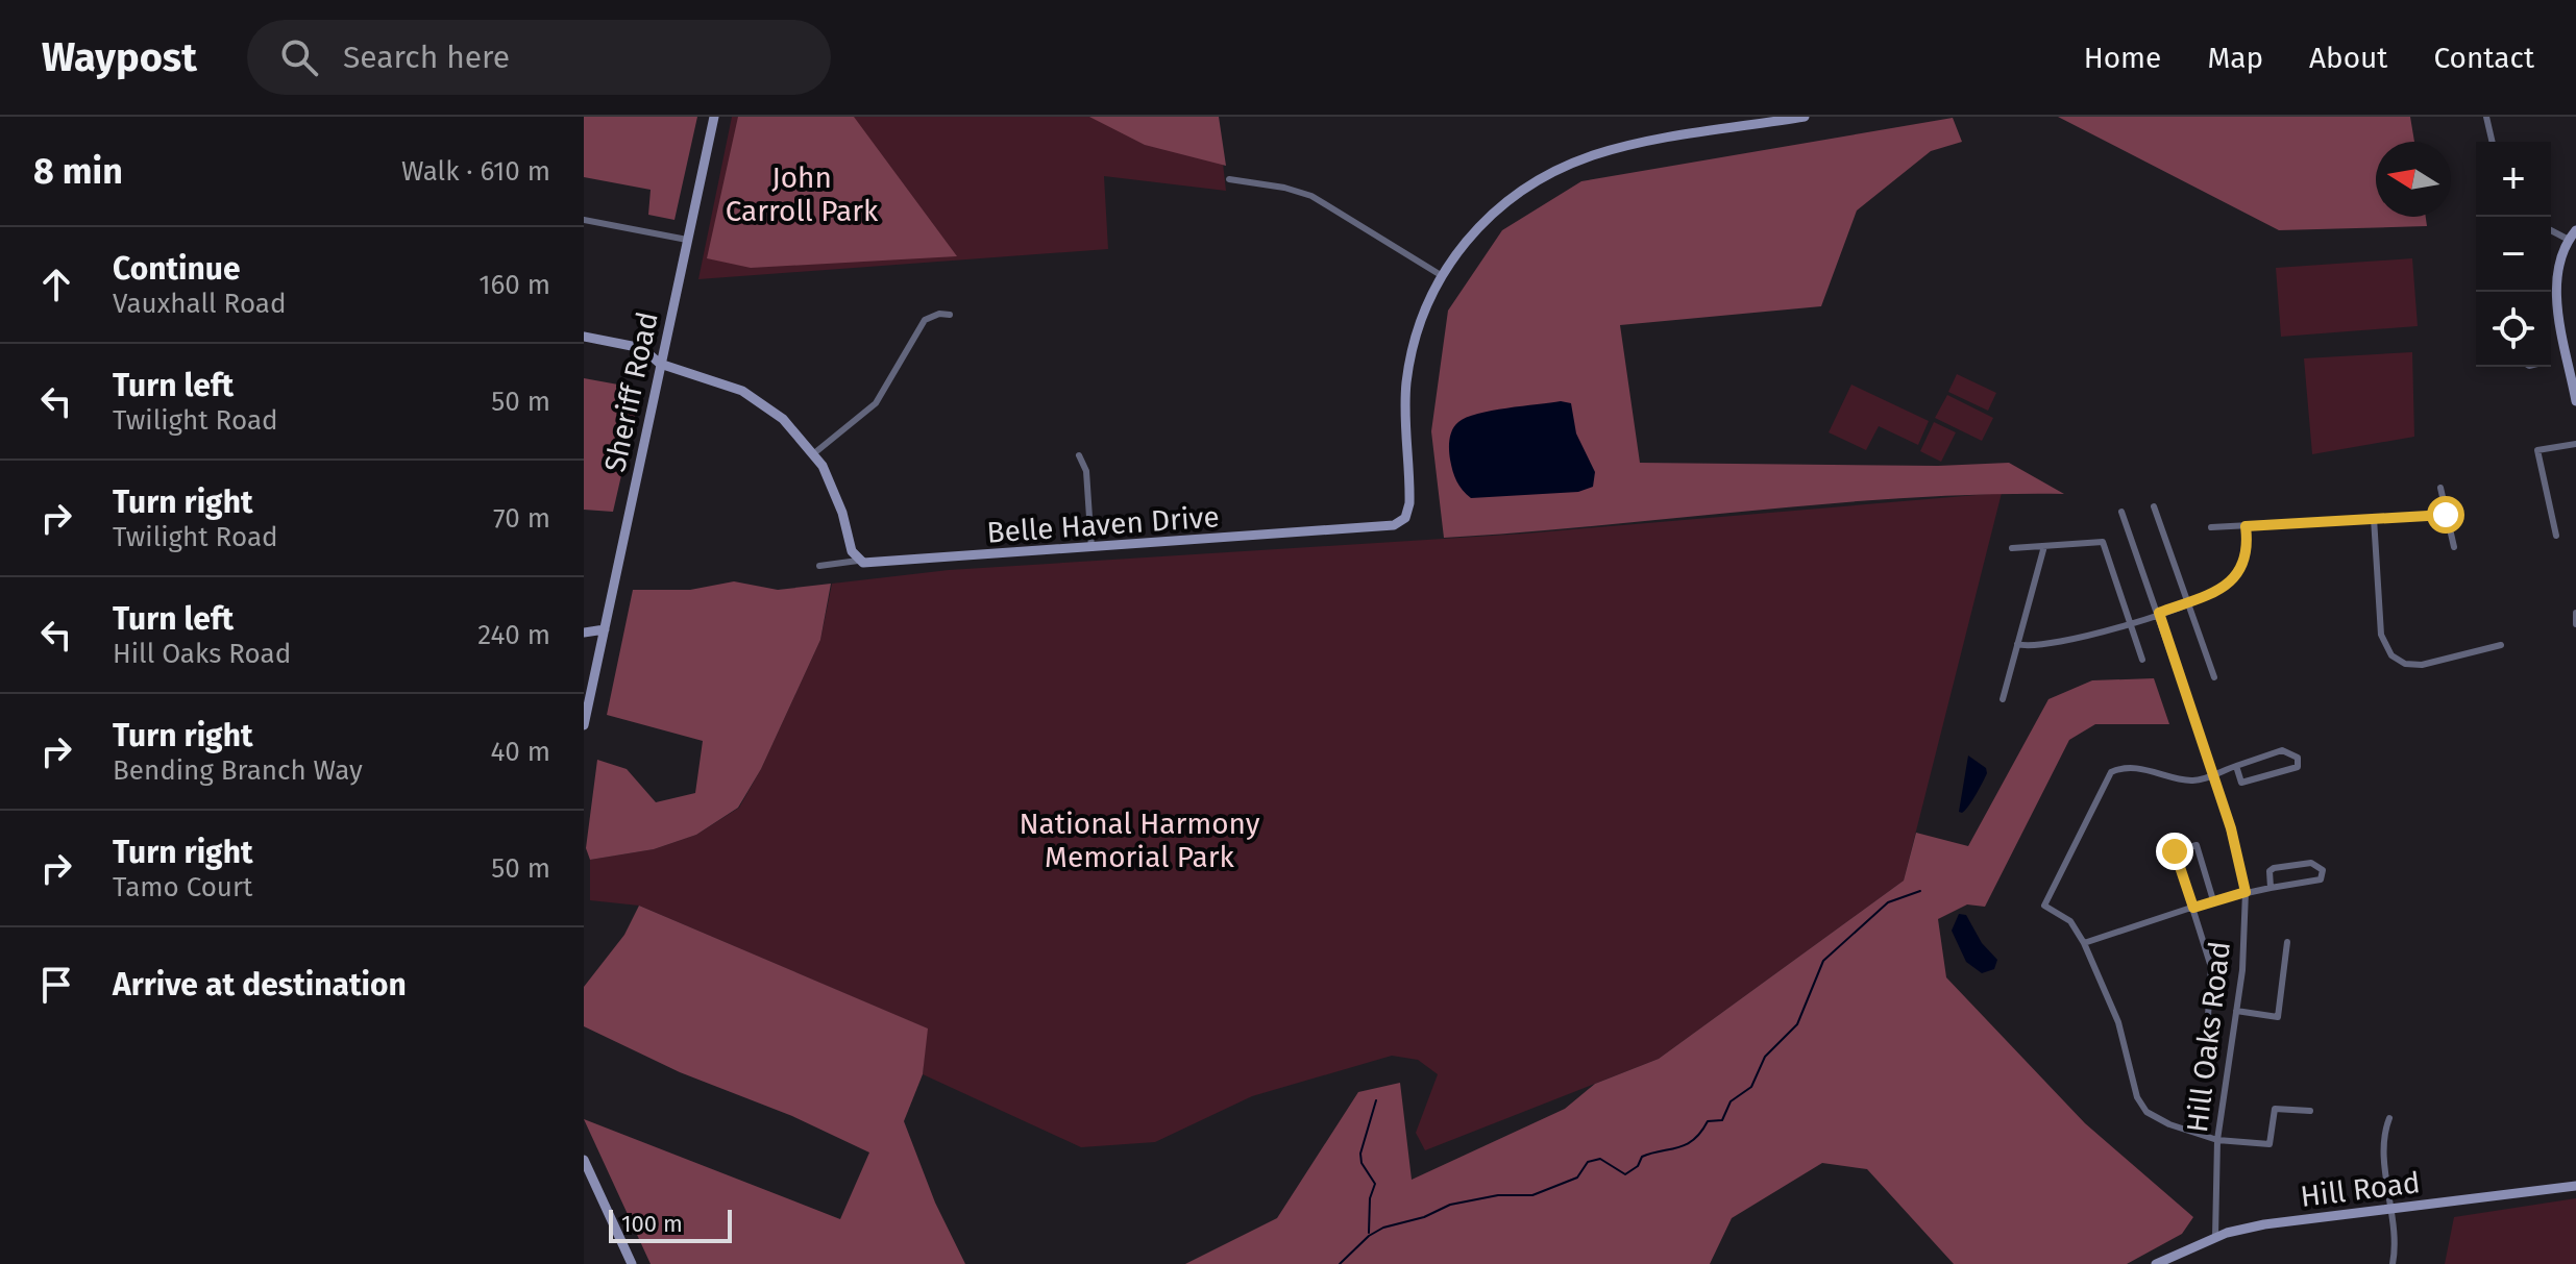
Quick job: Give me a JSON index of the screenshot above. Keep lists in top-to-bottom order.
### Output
{
  "streets": {
    "street": [
      "Sheriff Road",
      "Belle Haven Drive",
      "Hill Oaks Road",
      "Hill Road"
    ]
  },
  "crossings": [
    ["Hill Oaks Road", "Hill Road"]
  ],
  "parks": ["John Carroll Park", "National Harmony Memorial Park"],
  "scale_bar": "100 m",
  "north": "left",
  "page": {
    "header": "Waypost",
    "search": "Search here",
    "nav": [
      "Home",
      "Map",
      "About",
      "Contact"
    ],
    "heading": ["8 min", "Walk · 610 m"],
    "map_buttons": ["+", "−"],
    "list": [
      ["Continue", "Vauxhall Road", "160 m"],
      ["Turn left", "Twilight Road", "50 m"],
      ["Turn right", "Twilight Road", "70 m"],
      ["Turn left", "Hill Oaks Road", "240 m"],
      ["Turn right", "Bending Branch Way", "40 m"],
      ["Turn right", "Tamo Court", "50 m"],
      "Arrive at destination"
    ],
    "scale": "100 m"
  }
}
